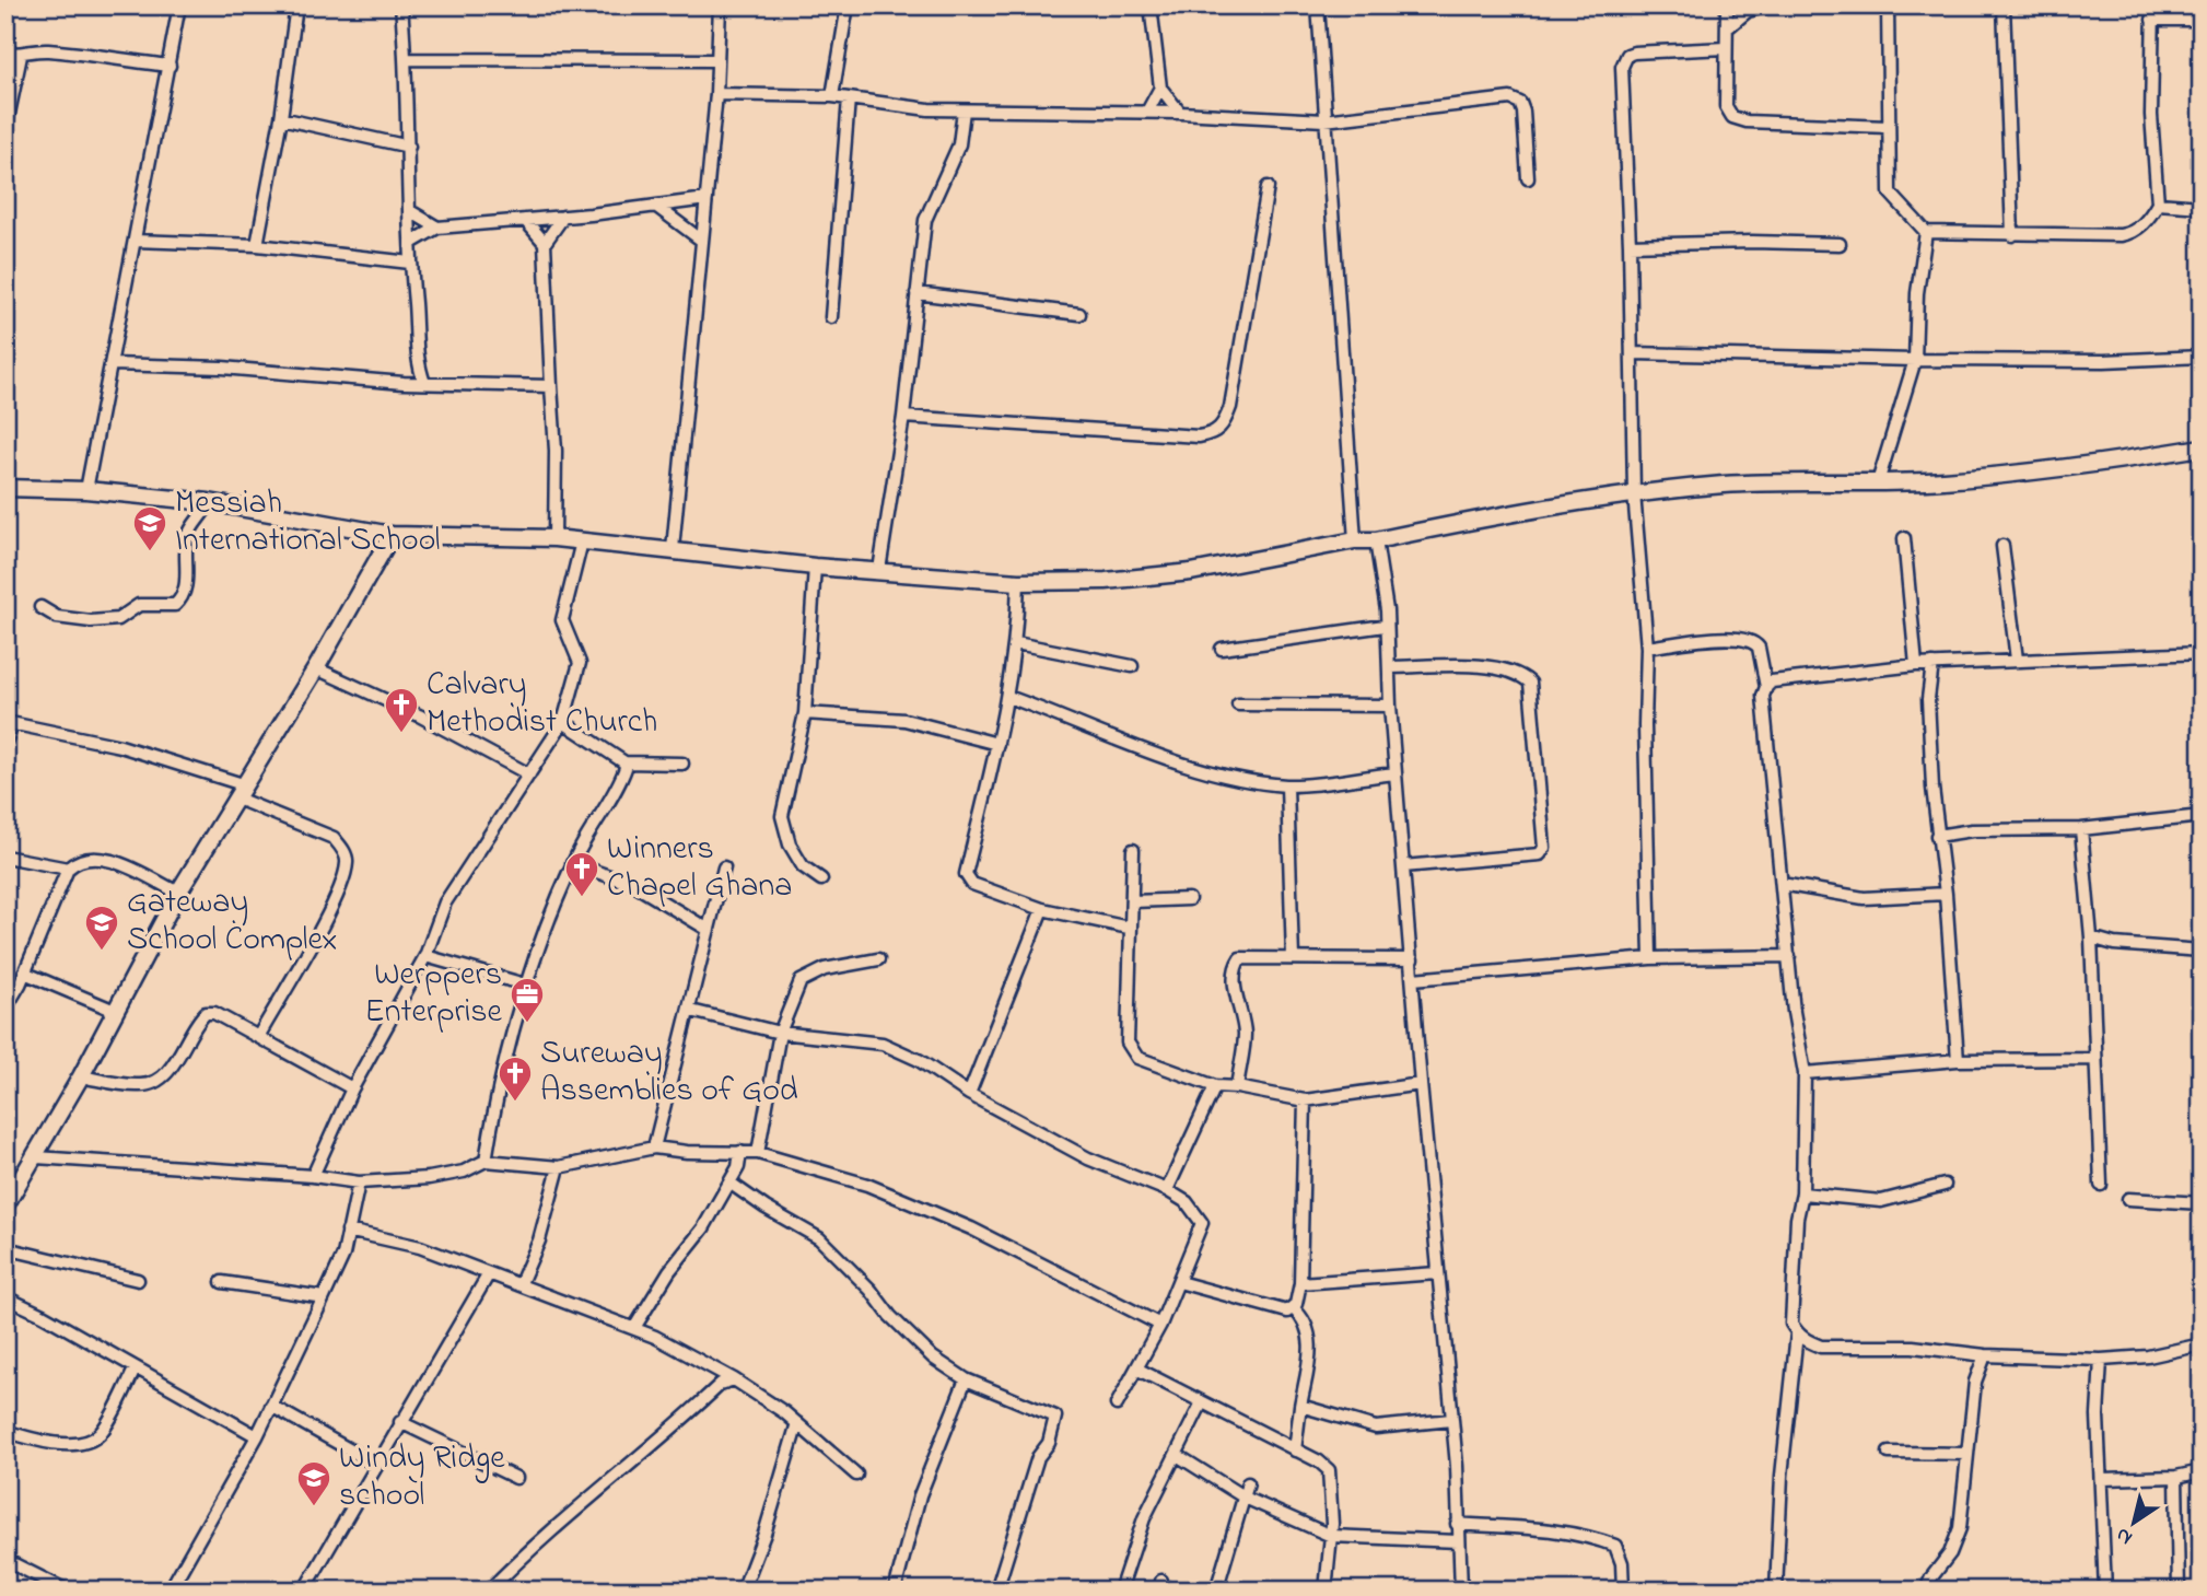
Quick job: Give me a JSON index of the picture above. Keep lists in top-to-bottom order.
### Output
{
  "places": {
    "school or university": ["Messiah International School", "Gateway School Complex", "Windy Ridge school"],
    "church": ["Calvary Methodist Church", "Winners Chapel Ghana", "Sureway Assemblies of God"],
    "office": ["Werppers Enterprise"]
  },
  "north": "bottom left"
}
